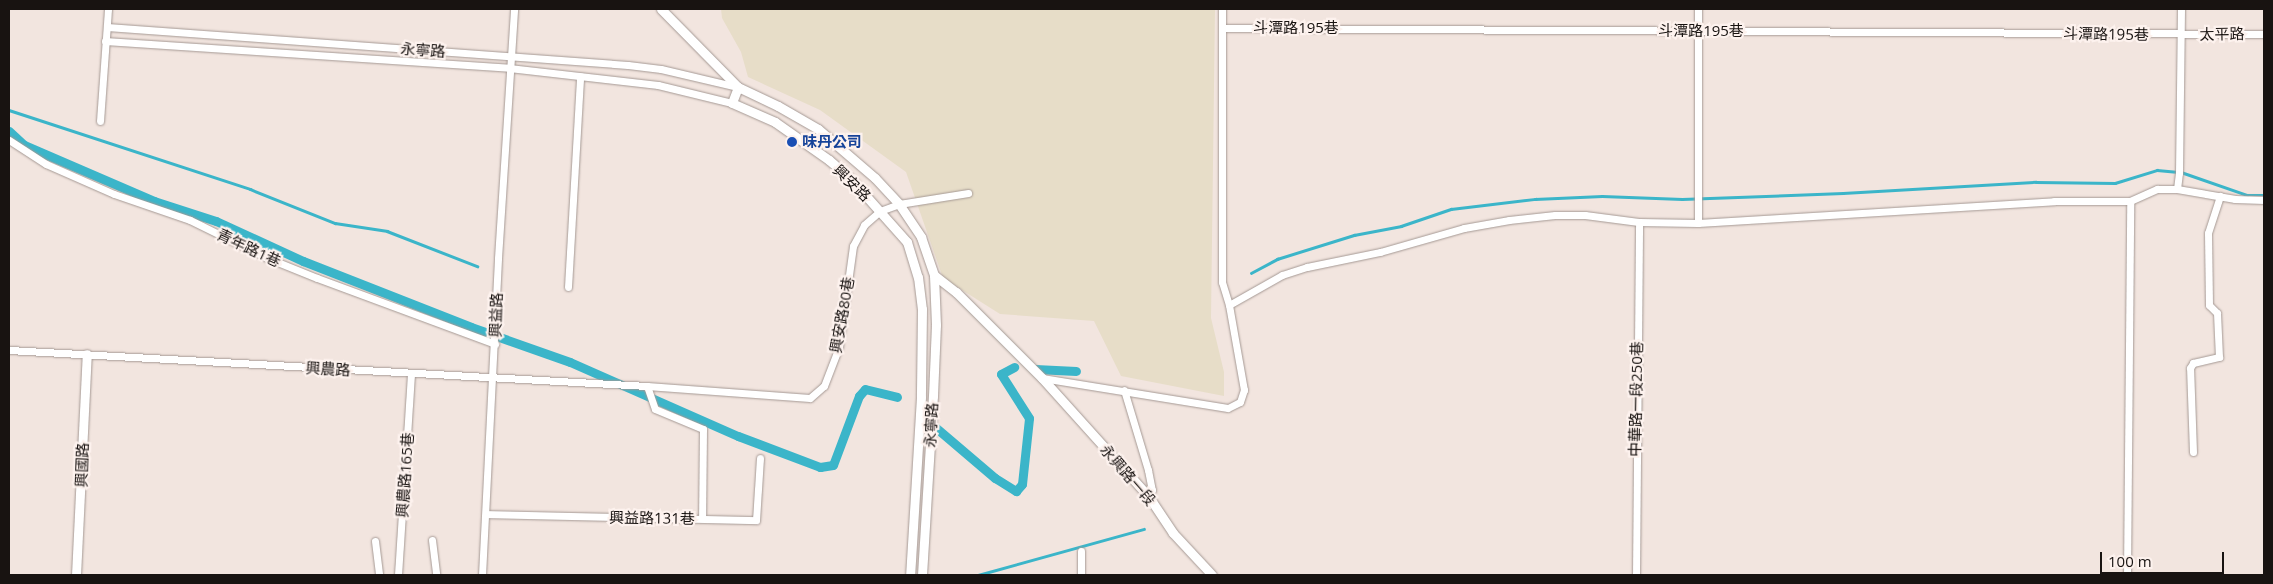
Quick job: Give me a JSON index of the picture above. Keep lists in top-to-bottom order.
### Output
{
  "streets": {
    "street": [
      "斗潭路195巷",
      "太平路",
      "永寧路",
      "興安路",
      "青年路1巷",
      "興益路",
      "興安路80巷",
      "興農路",
      "中華路一段250巷",
      "興國路",
      "興農路165巷",
      "永興路一段",
      "興益路131巷"
    ]
  },
  "crossings": [
    ["斗潭路195巷", "太平路"],
    ["永寧路", "興安路"],
    ["永寧路", "興益路"],
    ["興安路", "興安路80巷"],
    ["青年路1巷", "興益路"],
    ["興益路", "興農路"],
    ["興益路", "興益路131巷"],
    ["興安路80巷", "興農路"],
    ["興農路", "興國路"],
    ["興農路", "興農路165巷"]
  ],
  "places": ["味丹公司"],
  "scale_bar": "100 m"
}
